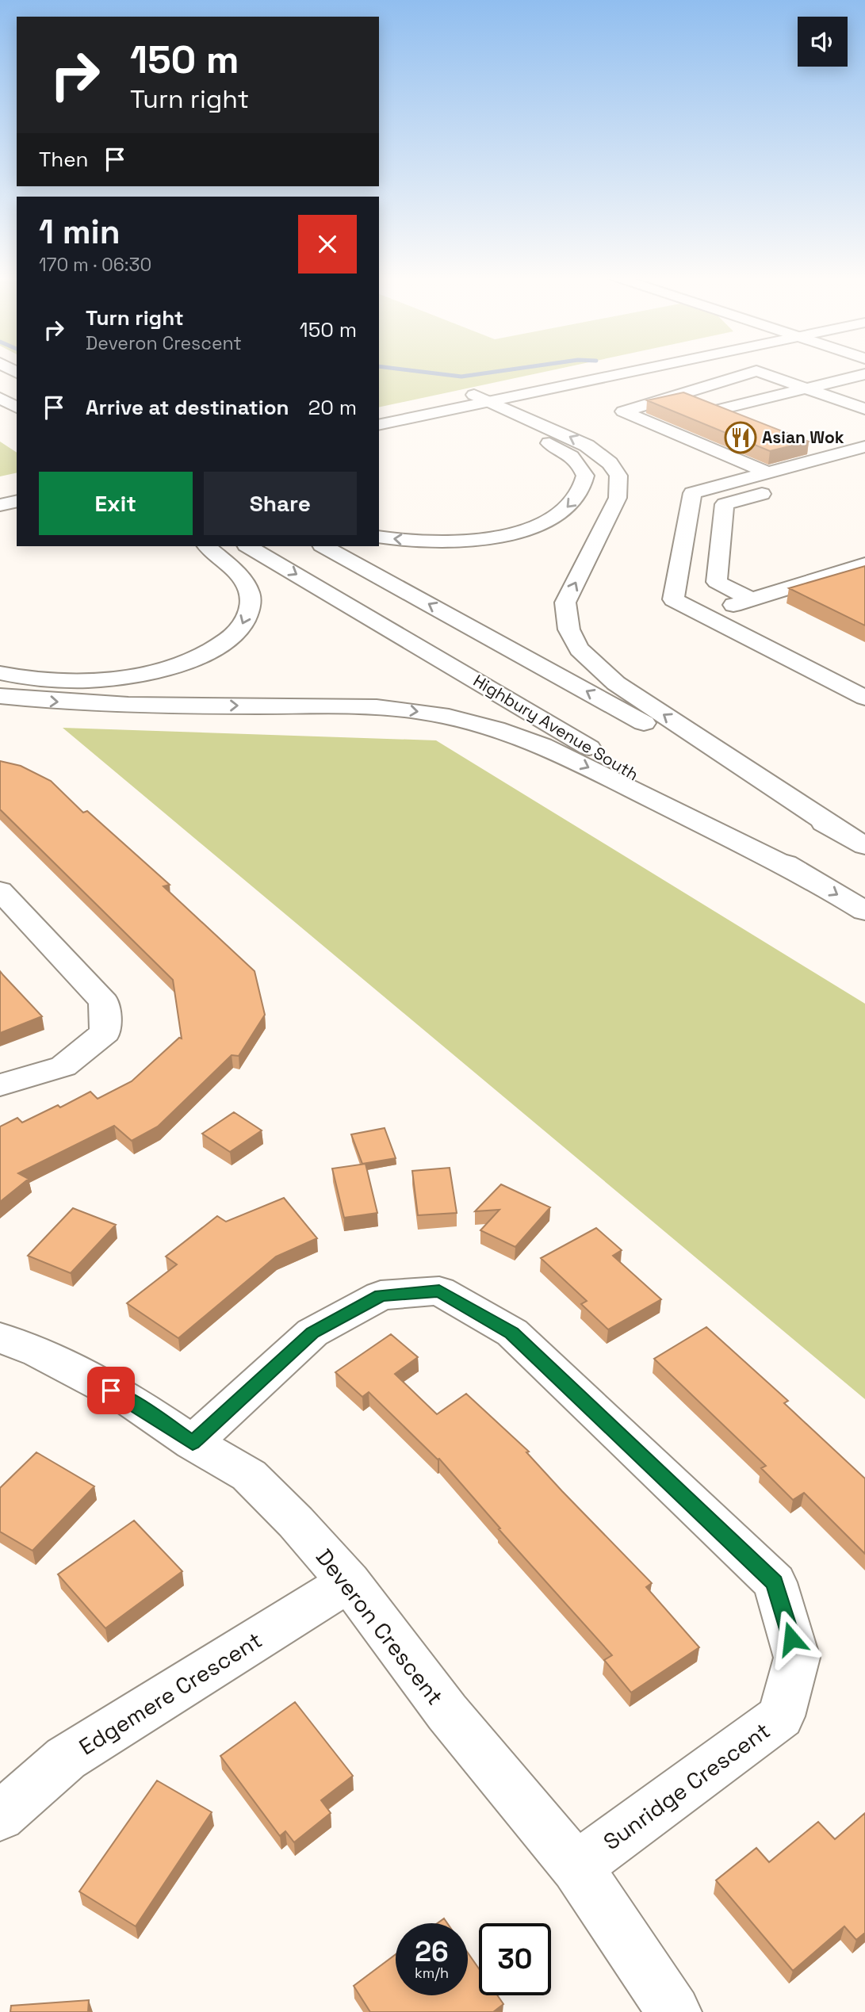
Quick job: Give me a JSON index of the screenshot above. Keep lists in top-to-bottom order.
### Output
{
  "streets": {
    "main road": [
      "Highbury Avenue South",
      "Deveron Crescent",
      "Edgemere Crescent",
      "Sunridge Crescent"
    ]
  },
  "crossings": [
    ["Deveron Crescent", "Edgemere Crescent"],
    ["Deveron Crescent", "Sunridge Crescent"]
  ],
  "places": {
    "restaurant": ["Asian Wok"]
  },
  "page": {
    "turn": ["150 m", "Turn right"],
    "then": "Then",
    "heading": ["1 min", "170 m · 06:30"],
    "list": [
      {
        "name": "Turn right",
        "note": "Deveron Crescent",
        "value": "150 m"
      },
      {
        "name": "Arrive at destination",
        "value": "20 m"
      }
    ],
    "buttons": ["Exit", "Share"],
    "speed": "26 km/h",
    "limit": "30"
  }
}
